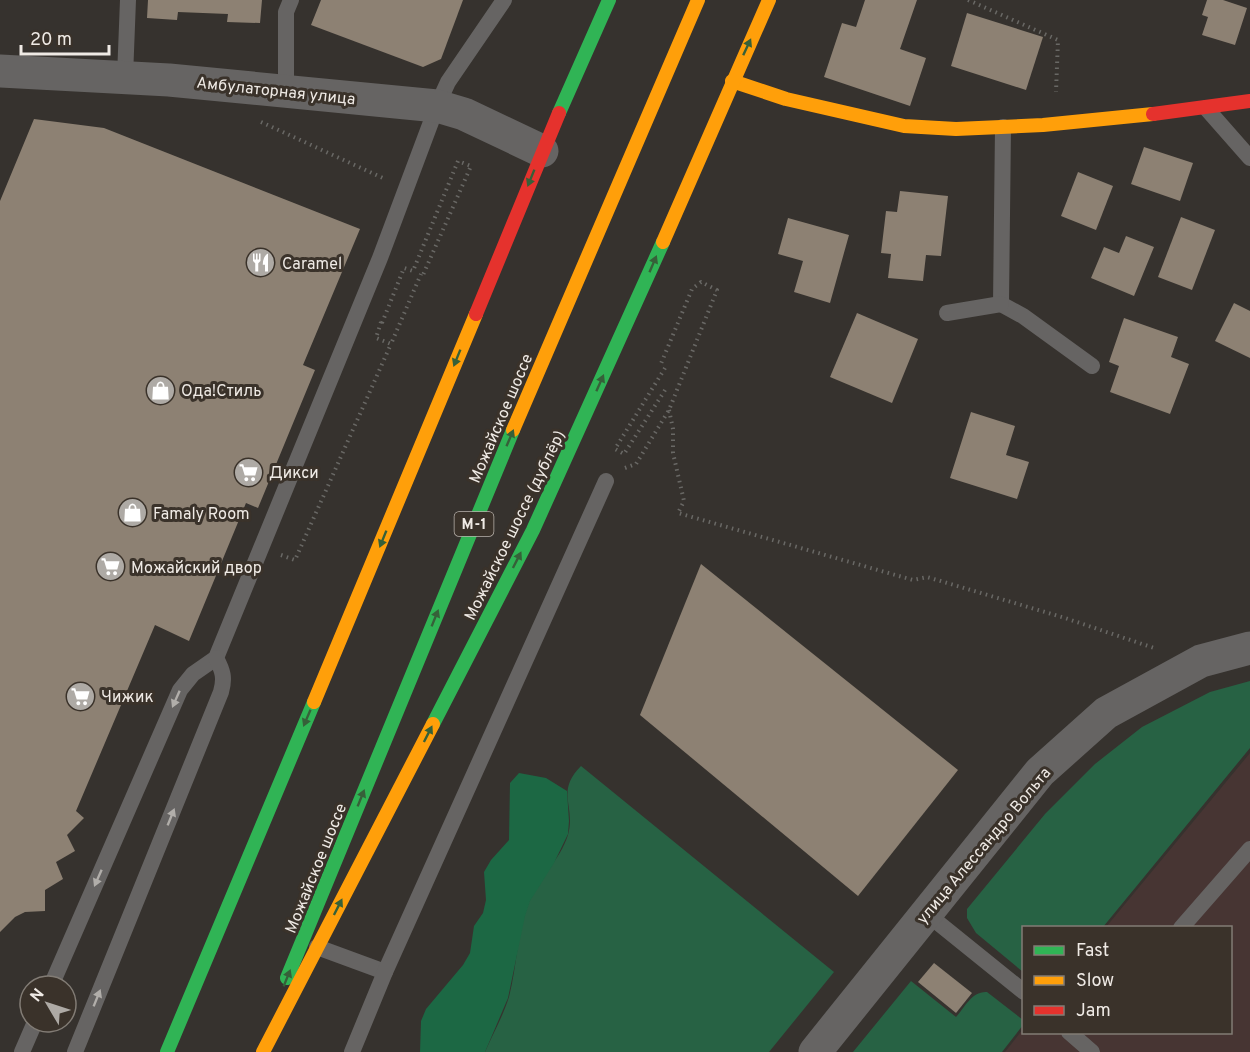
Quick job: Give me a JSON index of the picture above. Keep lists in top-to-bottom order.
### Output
{
  "streets": {
    "main road": ["Можайское шоссе", "М-1", "Можайское шоссе (дублёр)"],
    "street": ["Амбулаторная улица", "улица Алессандро Вольта"]
  },
  "one_way": ["Можайское шоссе (дублёр)"],
  "places": {
    "restaurant": ["Caramel"],
    "shop": ["Ода!Стиль", "Famaly Room"],
    "supermarket": ["Дикси", "Можайский двор", "Чижик"]
  },
  "legend": ["Fast", "Slow", "Jam"],
  "scale_bar": "20 m",
  "north": "top left"
}
